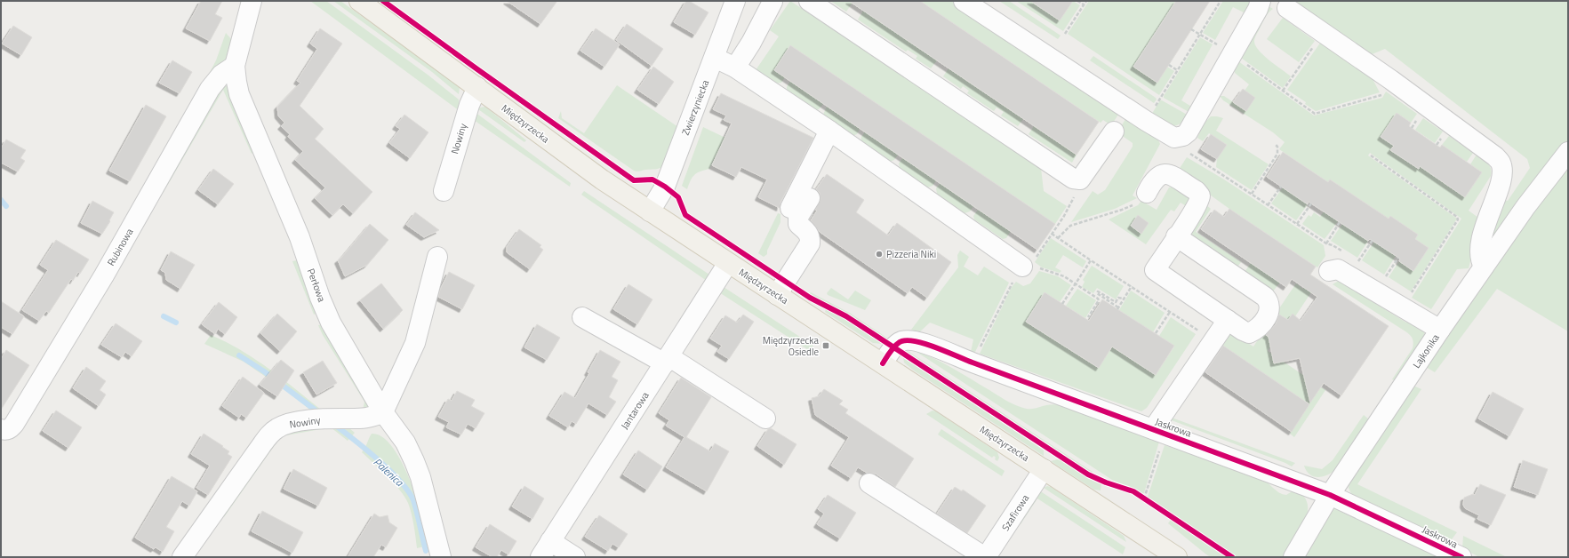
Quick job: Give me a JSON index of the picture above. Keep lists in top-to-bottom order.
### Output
{
  "streets": {
    "main road": ["Międzyrzecka"],
    "street": [
      "Zwierzyniecka",
      "Nowiny",
      "Rubinowa",
      "Perłowa",
      "Lajkonika",
      "Jantarowa",
      "Jaskrowa",
      "Szafirowa"
    ]
  },
  "crossings": [
    ["Zwierzyniecka", "Międzyrzecka"],
    ["Międzyrzecka", "Nowiny"],
    ["Międzyrzecka", "Jantarowa"],
    ["Międzyrzecka", "Jaskrowa"],
    ["Międzyrzecka", "Szafirowa"],
    ["Nowiny", "Perłowa"],
    ["Rubinowa", "Perłowa"],
    ["Lajkonika", "Jaskrowa"]
  ],
  "water": ["Palenica"],
  "places": {
    "other": ["Pizzeria Niki"],
    "transit": ["Międzyrzecka Osiedle"]
  }
}
